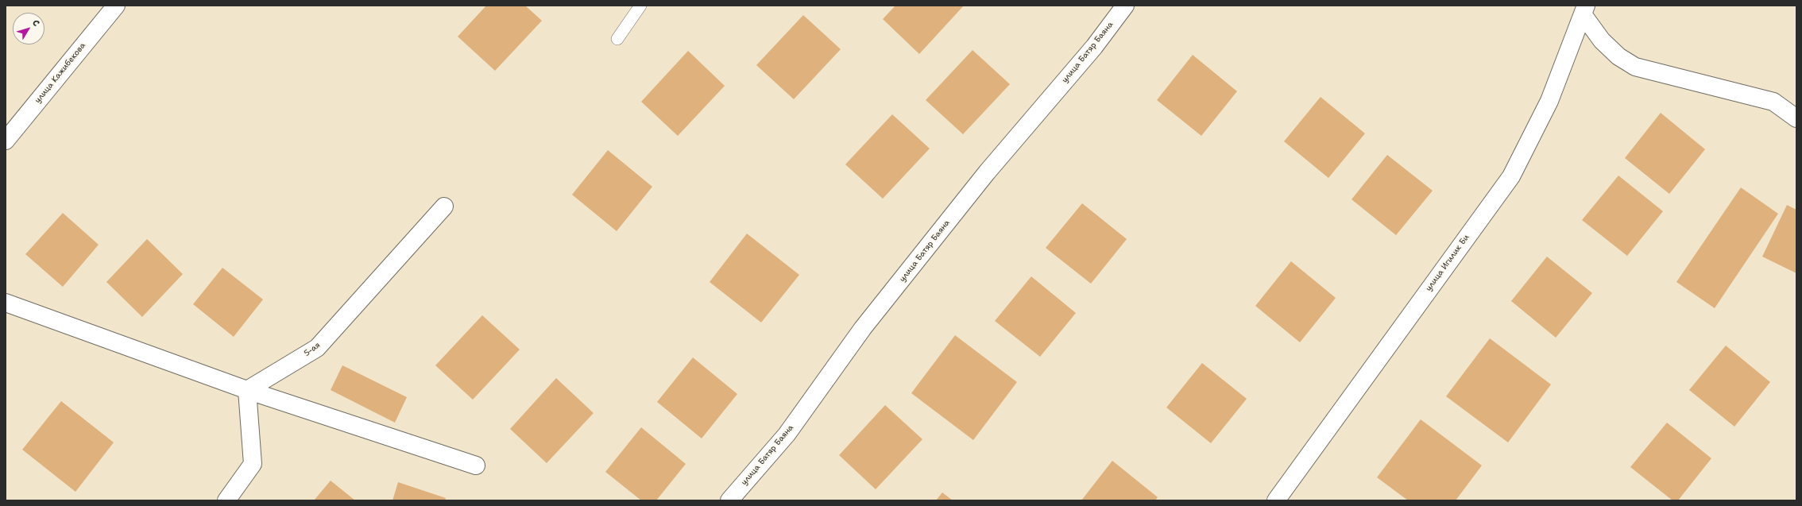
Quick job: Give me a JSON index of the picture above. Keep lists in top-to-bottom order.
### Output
{
  "streets": {
    "street": [
      "улица Батяр Баяна",
      "улица Кажибекова",
      "улица Игилик Би",
      "5-ая"
    ]
  },
  "north": "top right"
}
